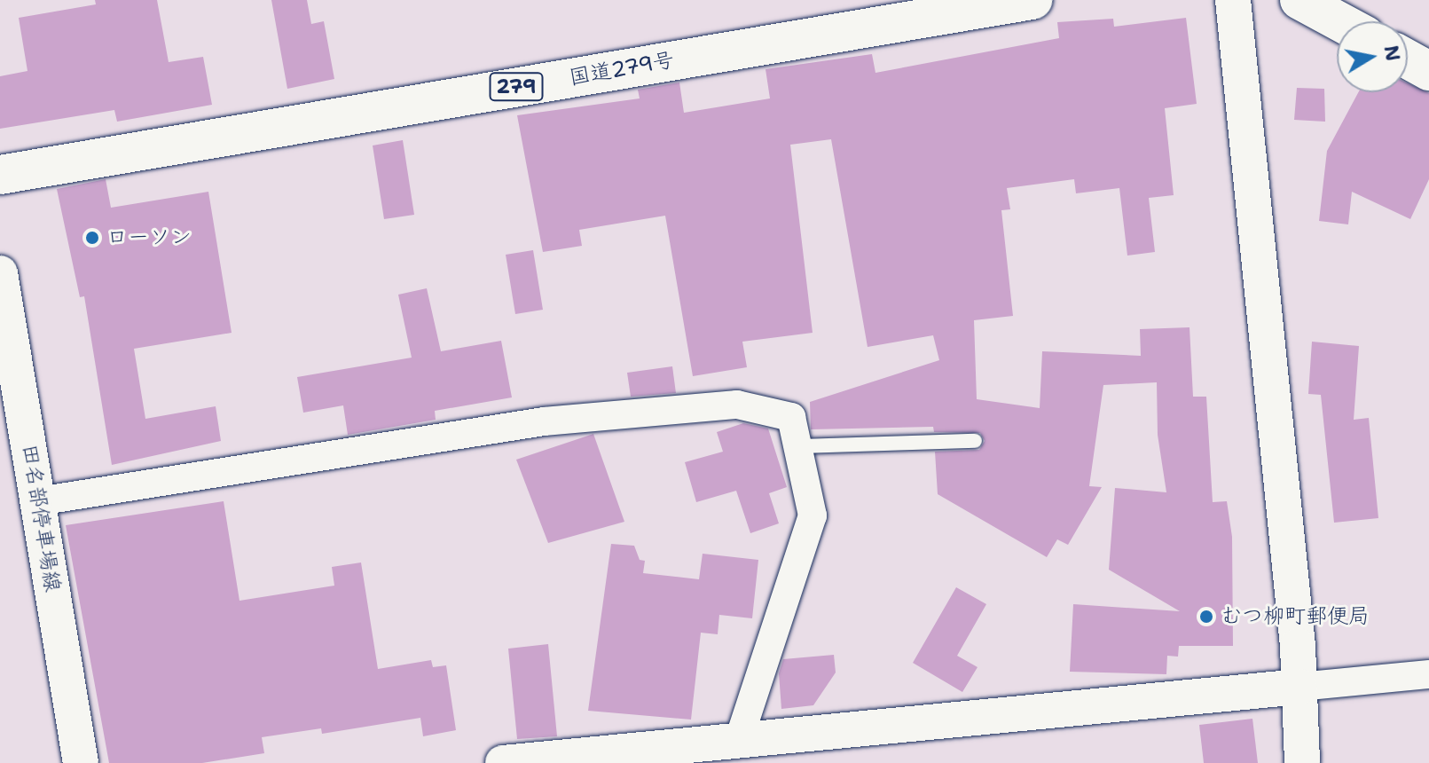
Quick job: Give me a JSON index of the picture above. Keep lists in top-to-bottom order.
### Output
{
  "streets": {
    "highway": ["国道279号", "279"],
    "street": ["田名部停車場線"]
  },
  "places": ["ローソン", "むつ柳町郵便局"],
  "north": "right"
}
